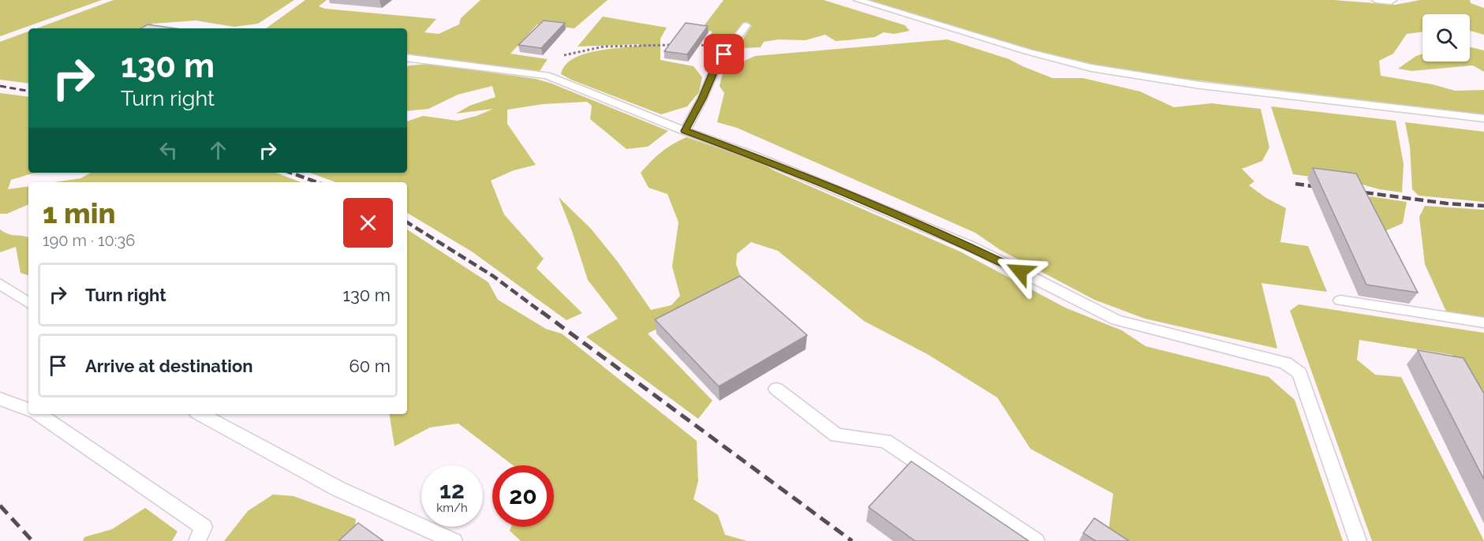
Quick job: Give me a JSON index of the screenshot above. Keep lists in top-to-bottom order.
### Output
{
  "page": {
    "turn": ["130 m", "Turn right"],
    "heading": ["1 min", "190 m · 10:36"],
    "list": [
      {
        "name": "Turn right",
        "value": "130 m"
      },
      {
        "name": "Arrive at destination",
        "value": "60 m"
      }
    ],
    "speed": "12 km/h",
    "limit": "20"
  }
}
